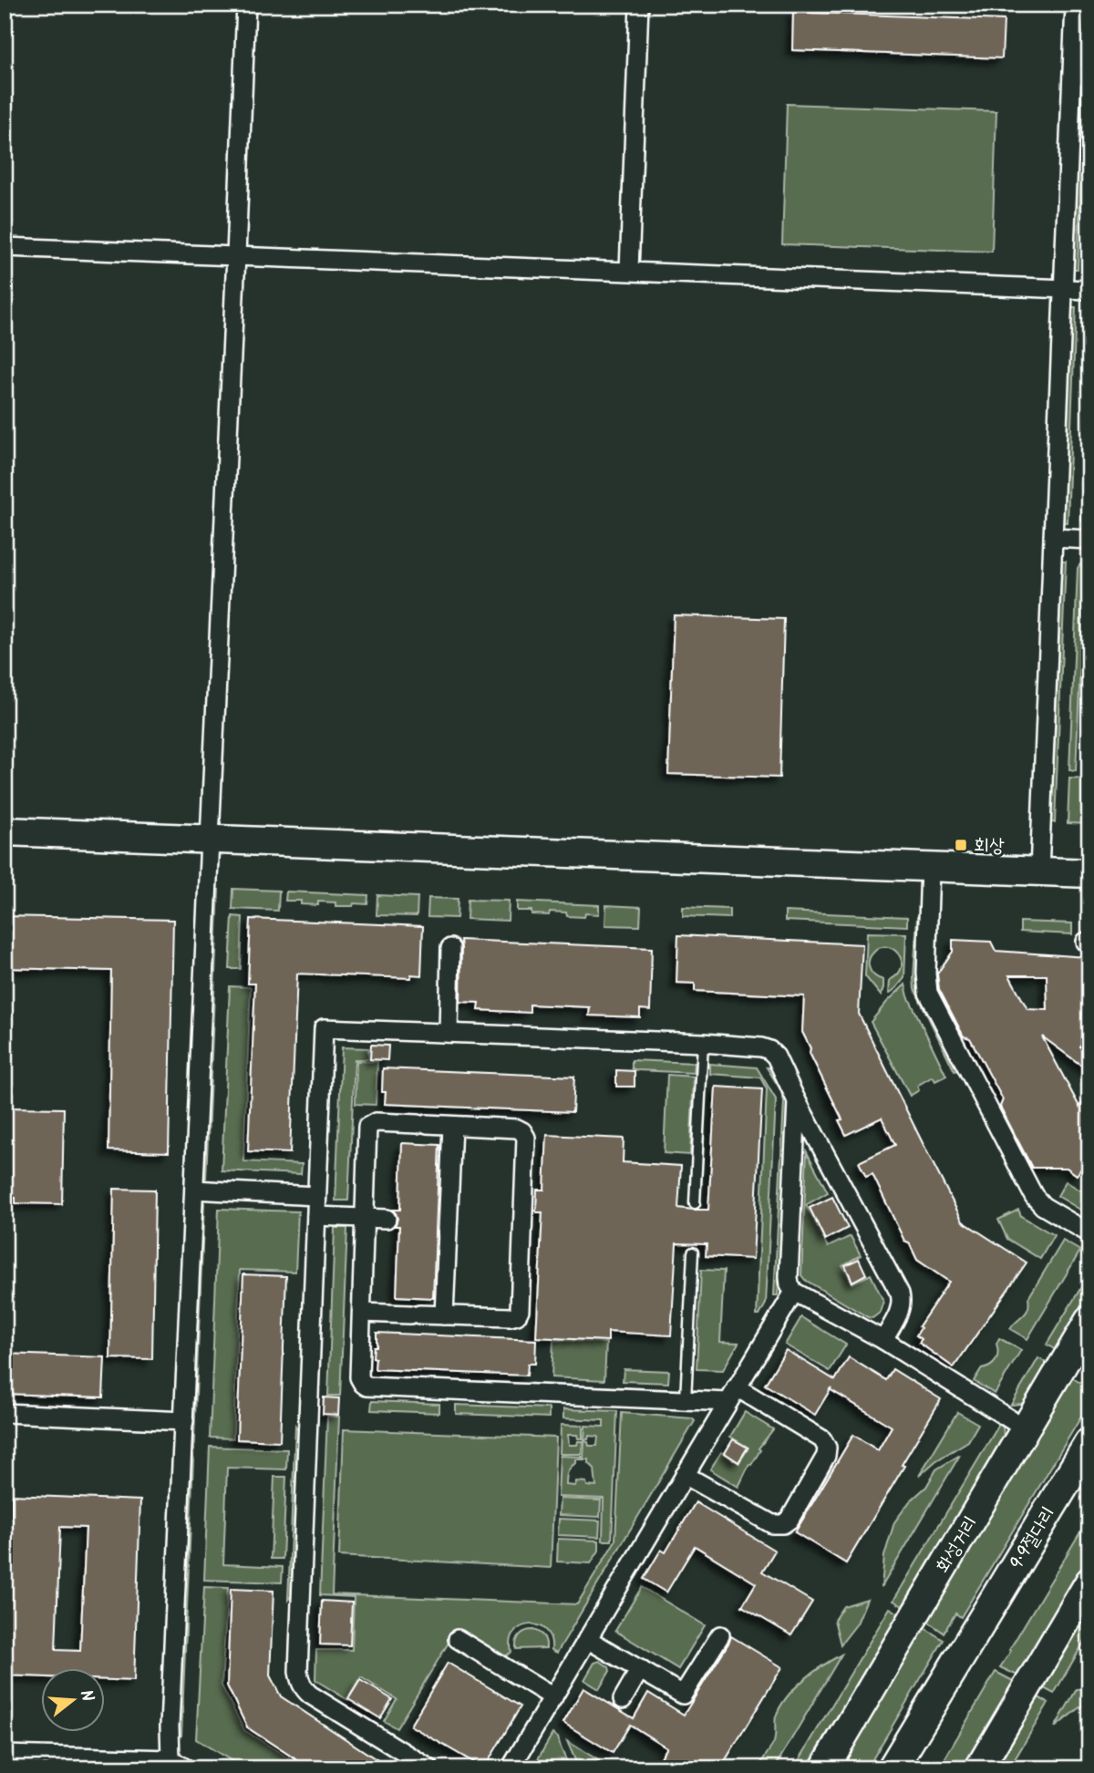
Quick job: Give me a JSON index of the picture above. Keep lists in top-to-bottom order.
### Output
{
  "streets": {
    "highway": ["9·9절다리"],
    "main road": ["화성거리"]
  },
  "places": {
    "transit": ["회상"]
  },
  "north": "right"
}
